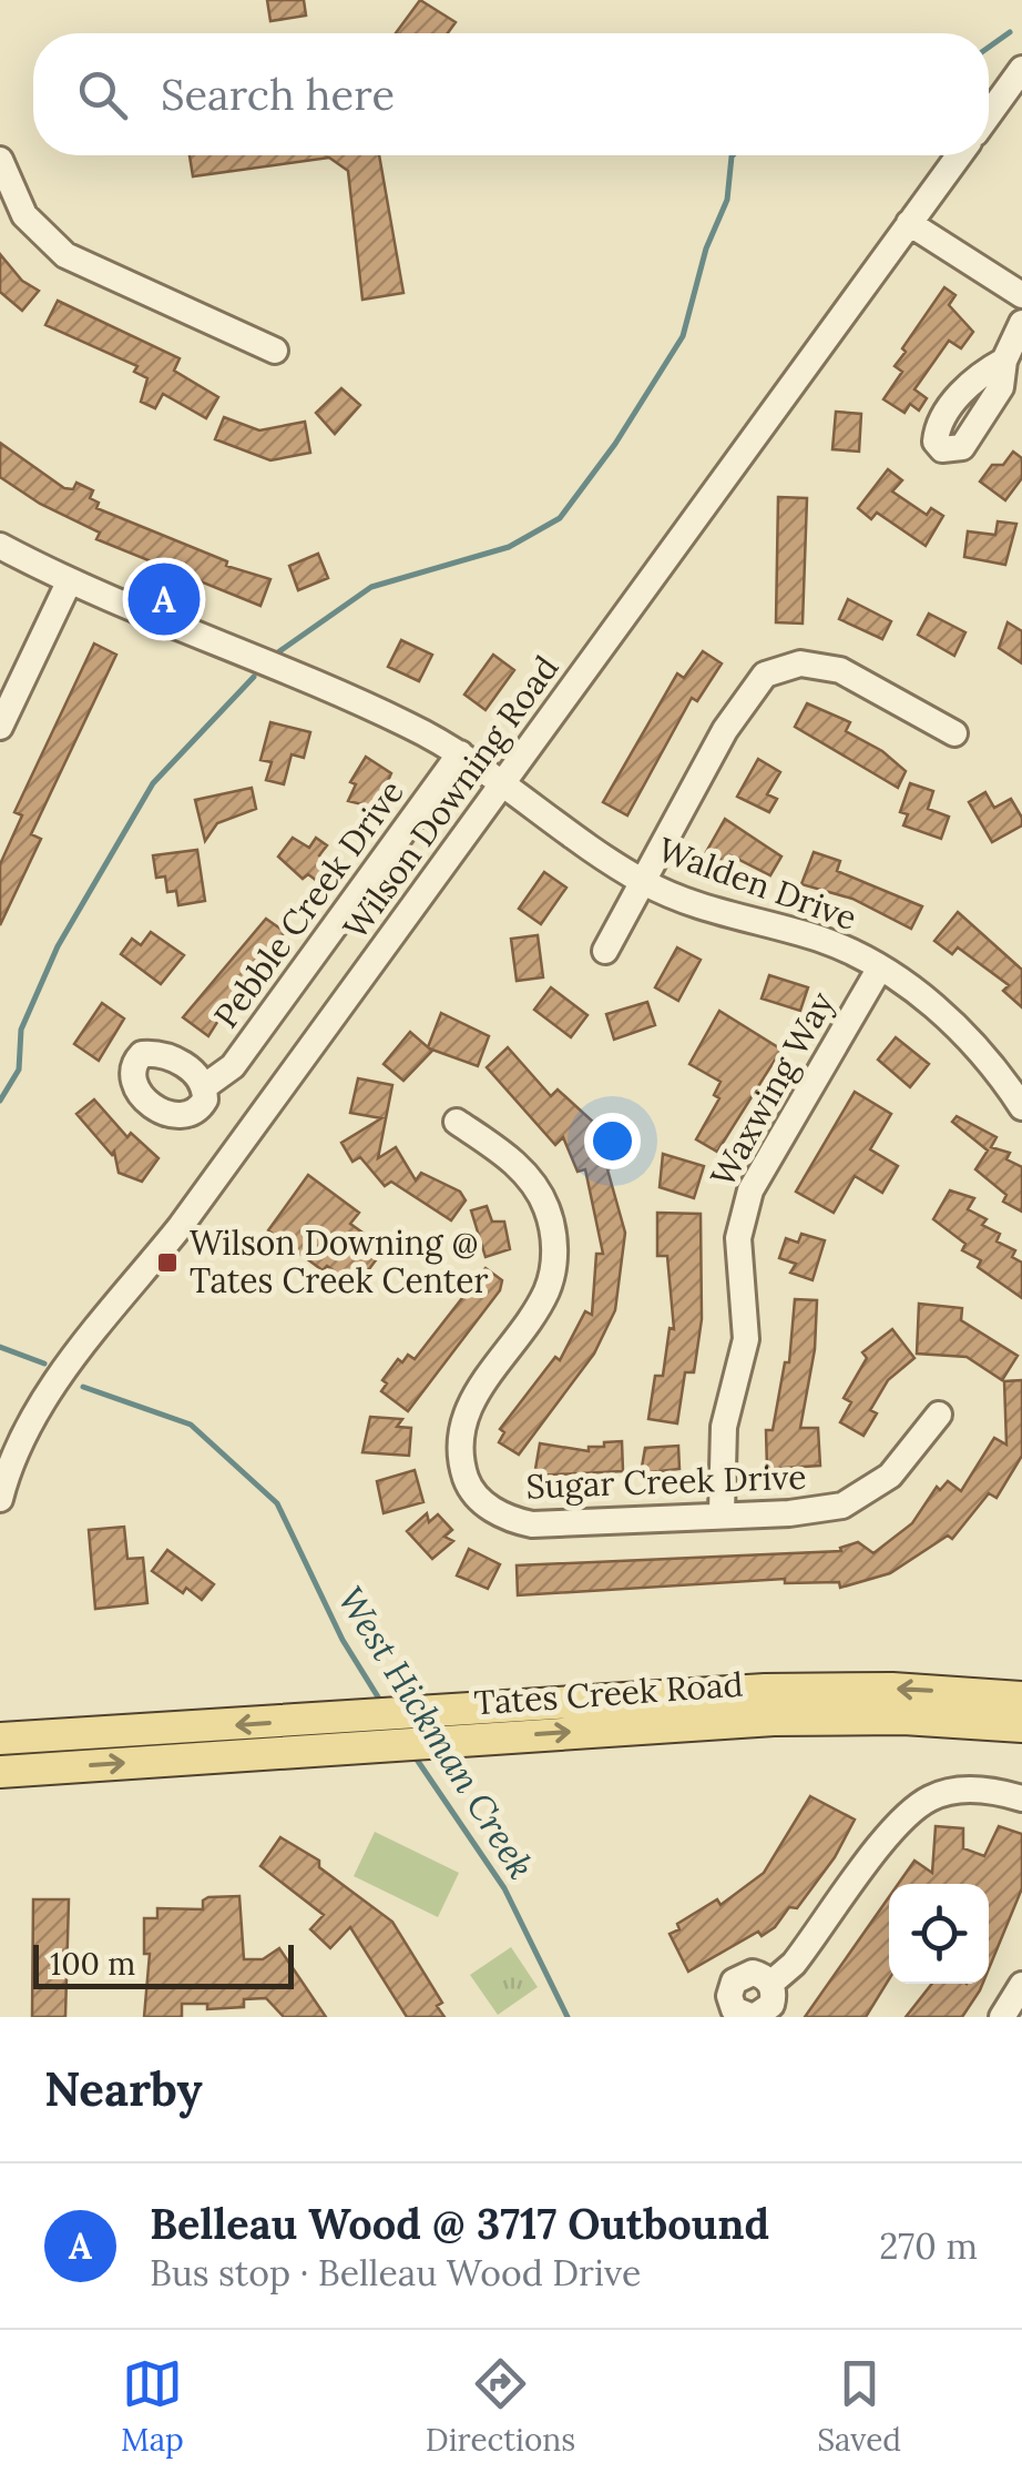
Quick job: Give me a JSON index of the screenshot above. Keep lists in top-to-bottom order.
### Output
{
  "streets": {
    "main road": ["Tates Creek Road"],
    "street": [
      "Wilson Downing Road",
      "Walden Drive",
      "Pebble Creek Drive",
      "Waxwing Way",
      "Sugar Creek Drive"
    ]
  },
  "crossings": [
    ["Wilson Downing Road", "Walden Drive"],
    ["Walden Drive", "Pebble Creek Drive"],
    ["Walden Drive", "Waxwing Way"],
    ["Waxwing Way", "Sugar Creek Drive"]
  ],
  "water": ["West Hickman Creek"],
  "places": {
    "transit": ["Wilson Downing @ Tates Creek Center"]
  },
  "scale_bar": "100 m",
  "page": {
    "search": "Search here",
    "pins": "A",
    "scale": "100 m",
    "heading": "Nearby",
    "list": [
      {
        "mark": "A",
        "name": "Belleau Wood @ 3717 Outbound",
        "note": "Bus stop · Belleau Wood Drive",
        "value": "270 m"
      }
    ],
    "nav": ["Map", "Directions", "Saved"]
  }
}
